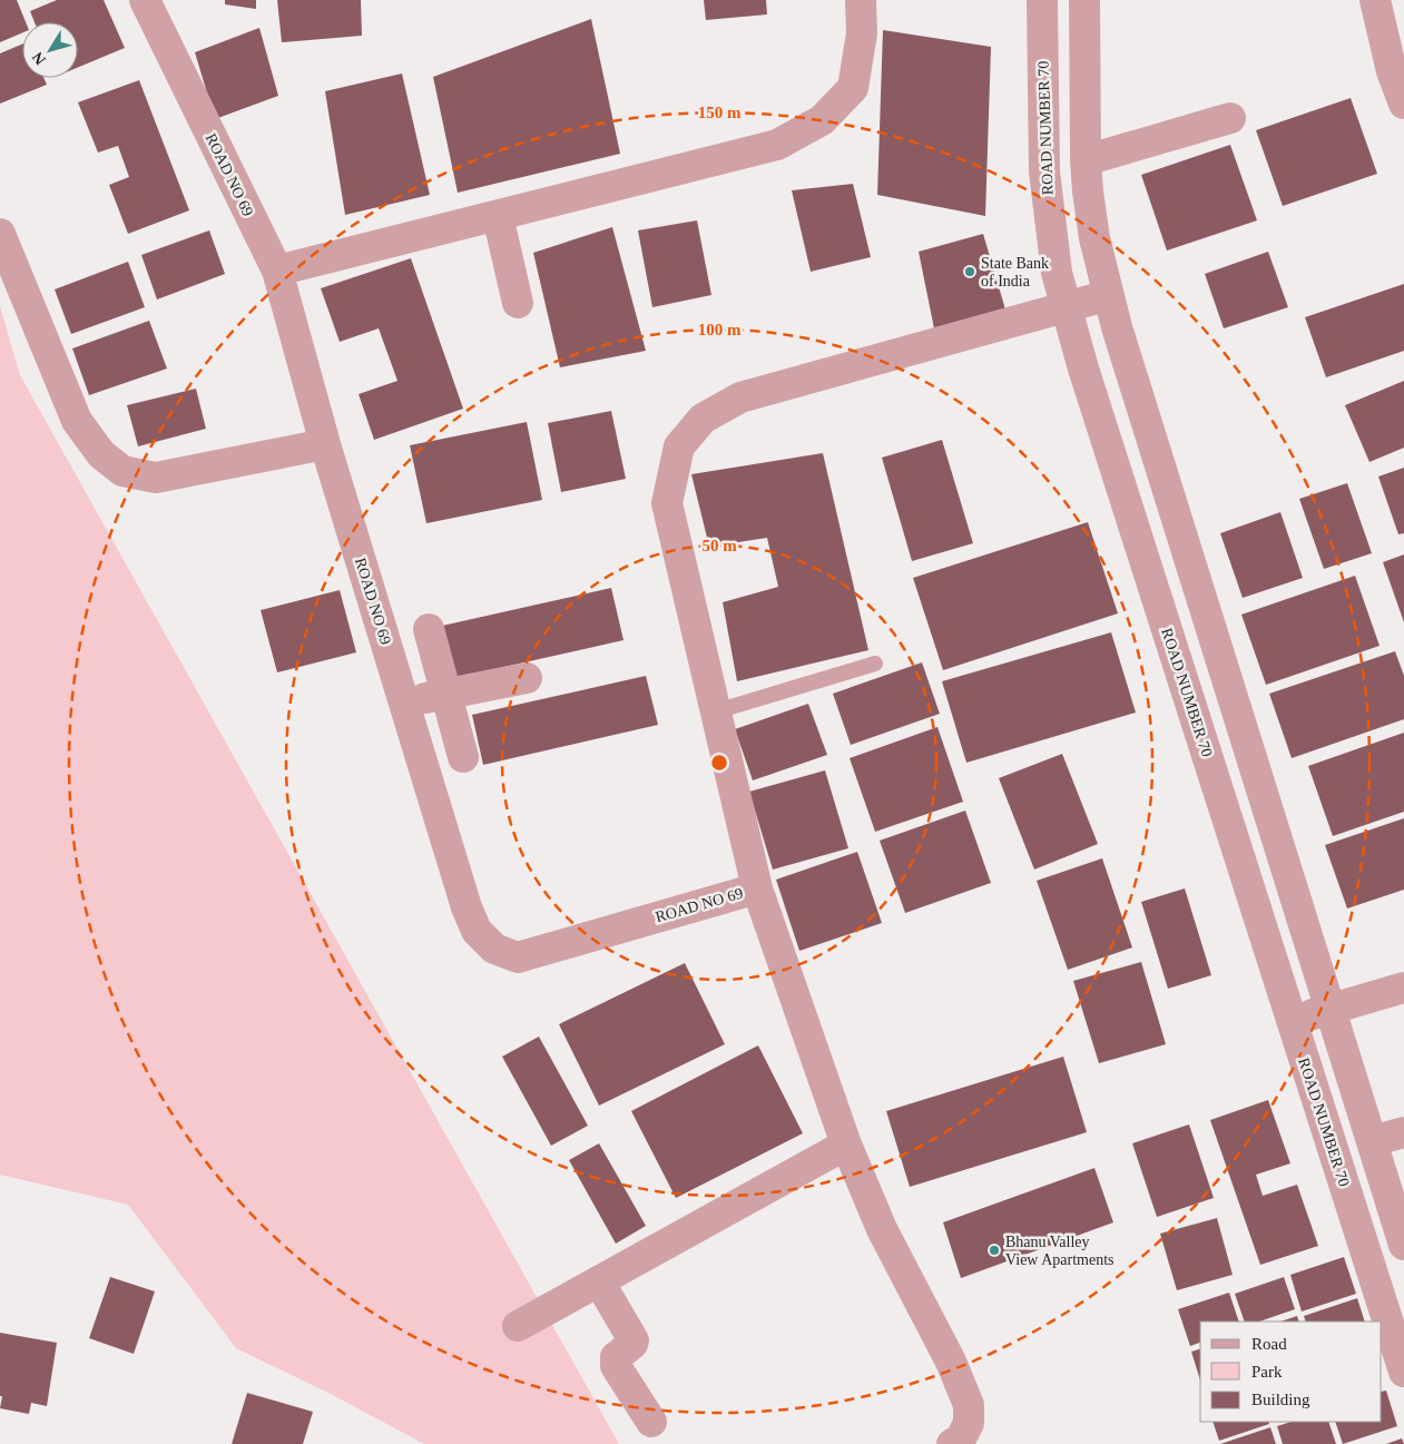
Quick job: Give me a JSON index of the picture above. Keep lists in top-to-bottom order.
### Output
{
  "streets": {
    "street": ["ROAD NUMBER 70", "ROAD NO 69"]
  },
  "places": ["State Bank of India", "Bhanu Valley View Apartments"],
  "legend": ["Road", "Park", "Building"],
  "north": "bottom left",
  "rings": ["150 m", "100 m", "50 m"]
}
